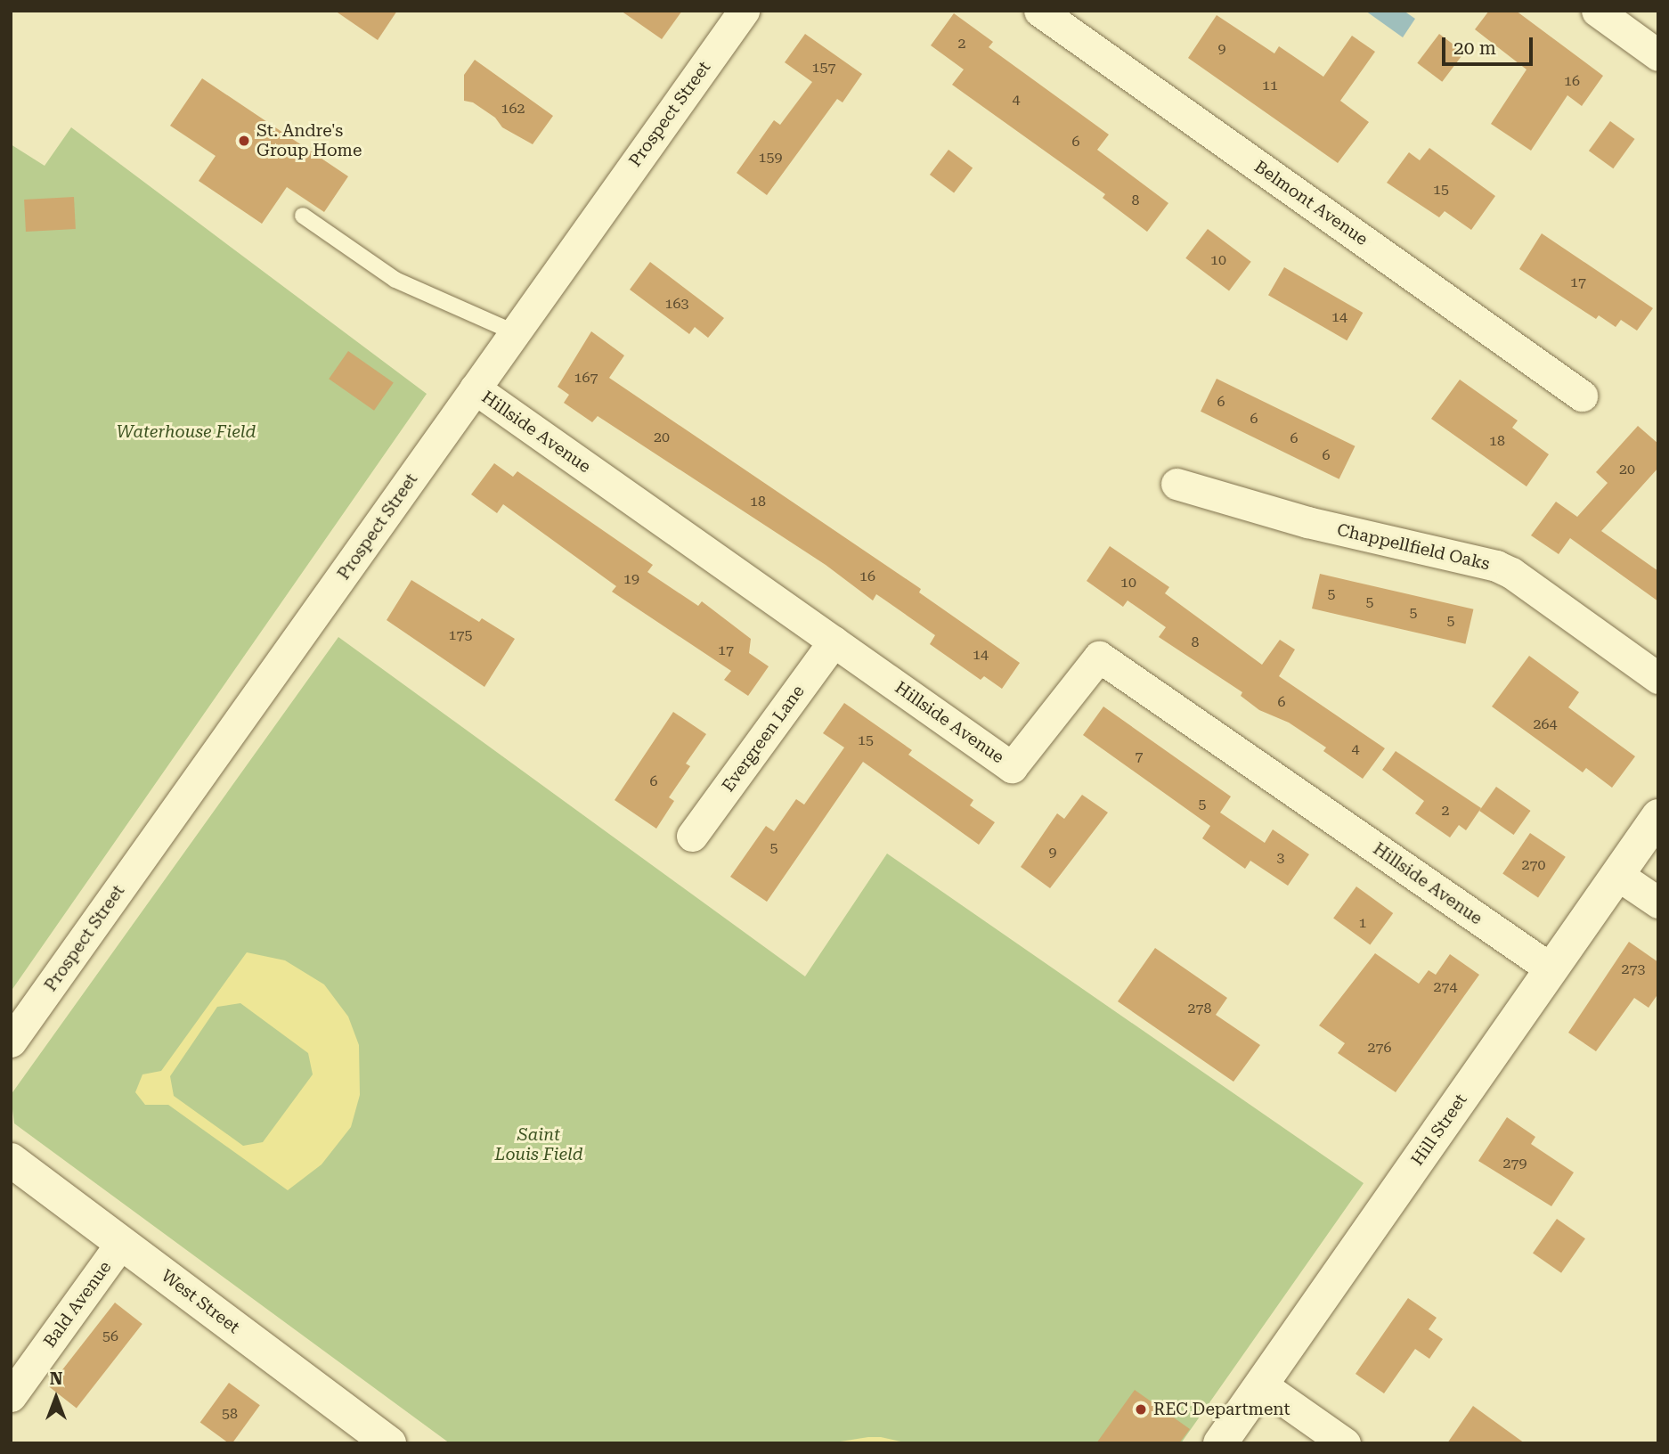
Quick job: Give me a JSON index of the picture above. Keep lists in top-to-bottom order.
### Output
{
  "streets": {
    "street": [
      "Prospect Street",
      "Belmont Avenue",
      "Hillside Avenue",
      "Chappellfield Oaks",
      "Evergreen Lane",
      "Hill Street",
      "West Street",
      "Bald Avenue"
    ]
  },
  "crossings": [
    ["Prospect Street", "Hillside Avenue"],
    ["Hillside Avenue", "Evergreen Lane"],
    ["Hillside Avenue", "Hill Street"],
    ["West Street", "Bald Avenue"]
  ],
  "parks": ["Waterhouse Field", "Saint Louis Field"],
  "places": ["St. Andre's Group Home", "REC Department"],
  "house_numbers": [
    "2",
    "9",
    "157",
    "16",
    "11",
    "4",
    "162",
    "6",
    "159",
    "15",
    "8",
    "10",
    "17",
    "163",
    "14",
    "167",
    "6",
    "6",
    "20",
    "6",
    "18",
    "6",
    "20",
    "18",
    "16",
    "19",
    "10",
    "5",
    "5",
    "5",
    "5",
    "175",
    "8",
    "17",
    "14",
    "6",
    "264",
    "15",
    "4",
    "7",
    "6",
    "5",
    "2",
    "5",
    "9",
    "3",
    "270",
    "1",
    "273",
    "274",
    "278",
    "276",
    "279",
    "56",
    "58"
  ],
  "scale_bar": "20 m",
  "north": "top"
}
